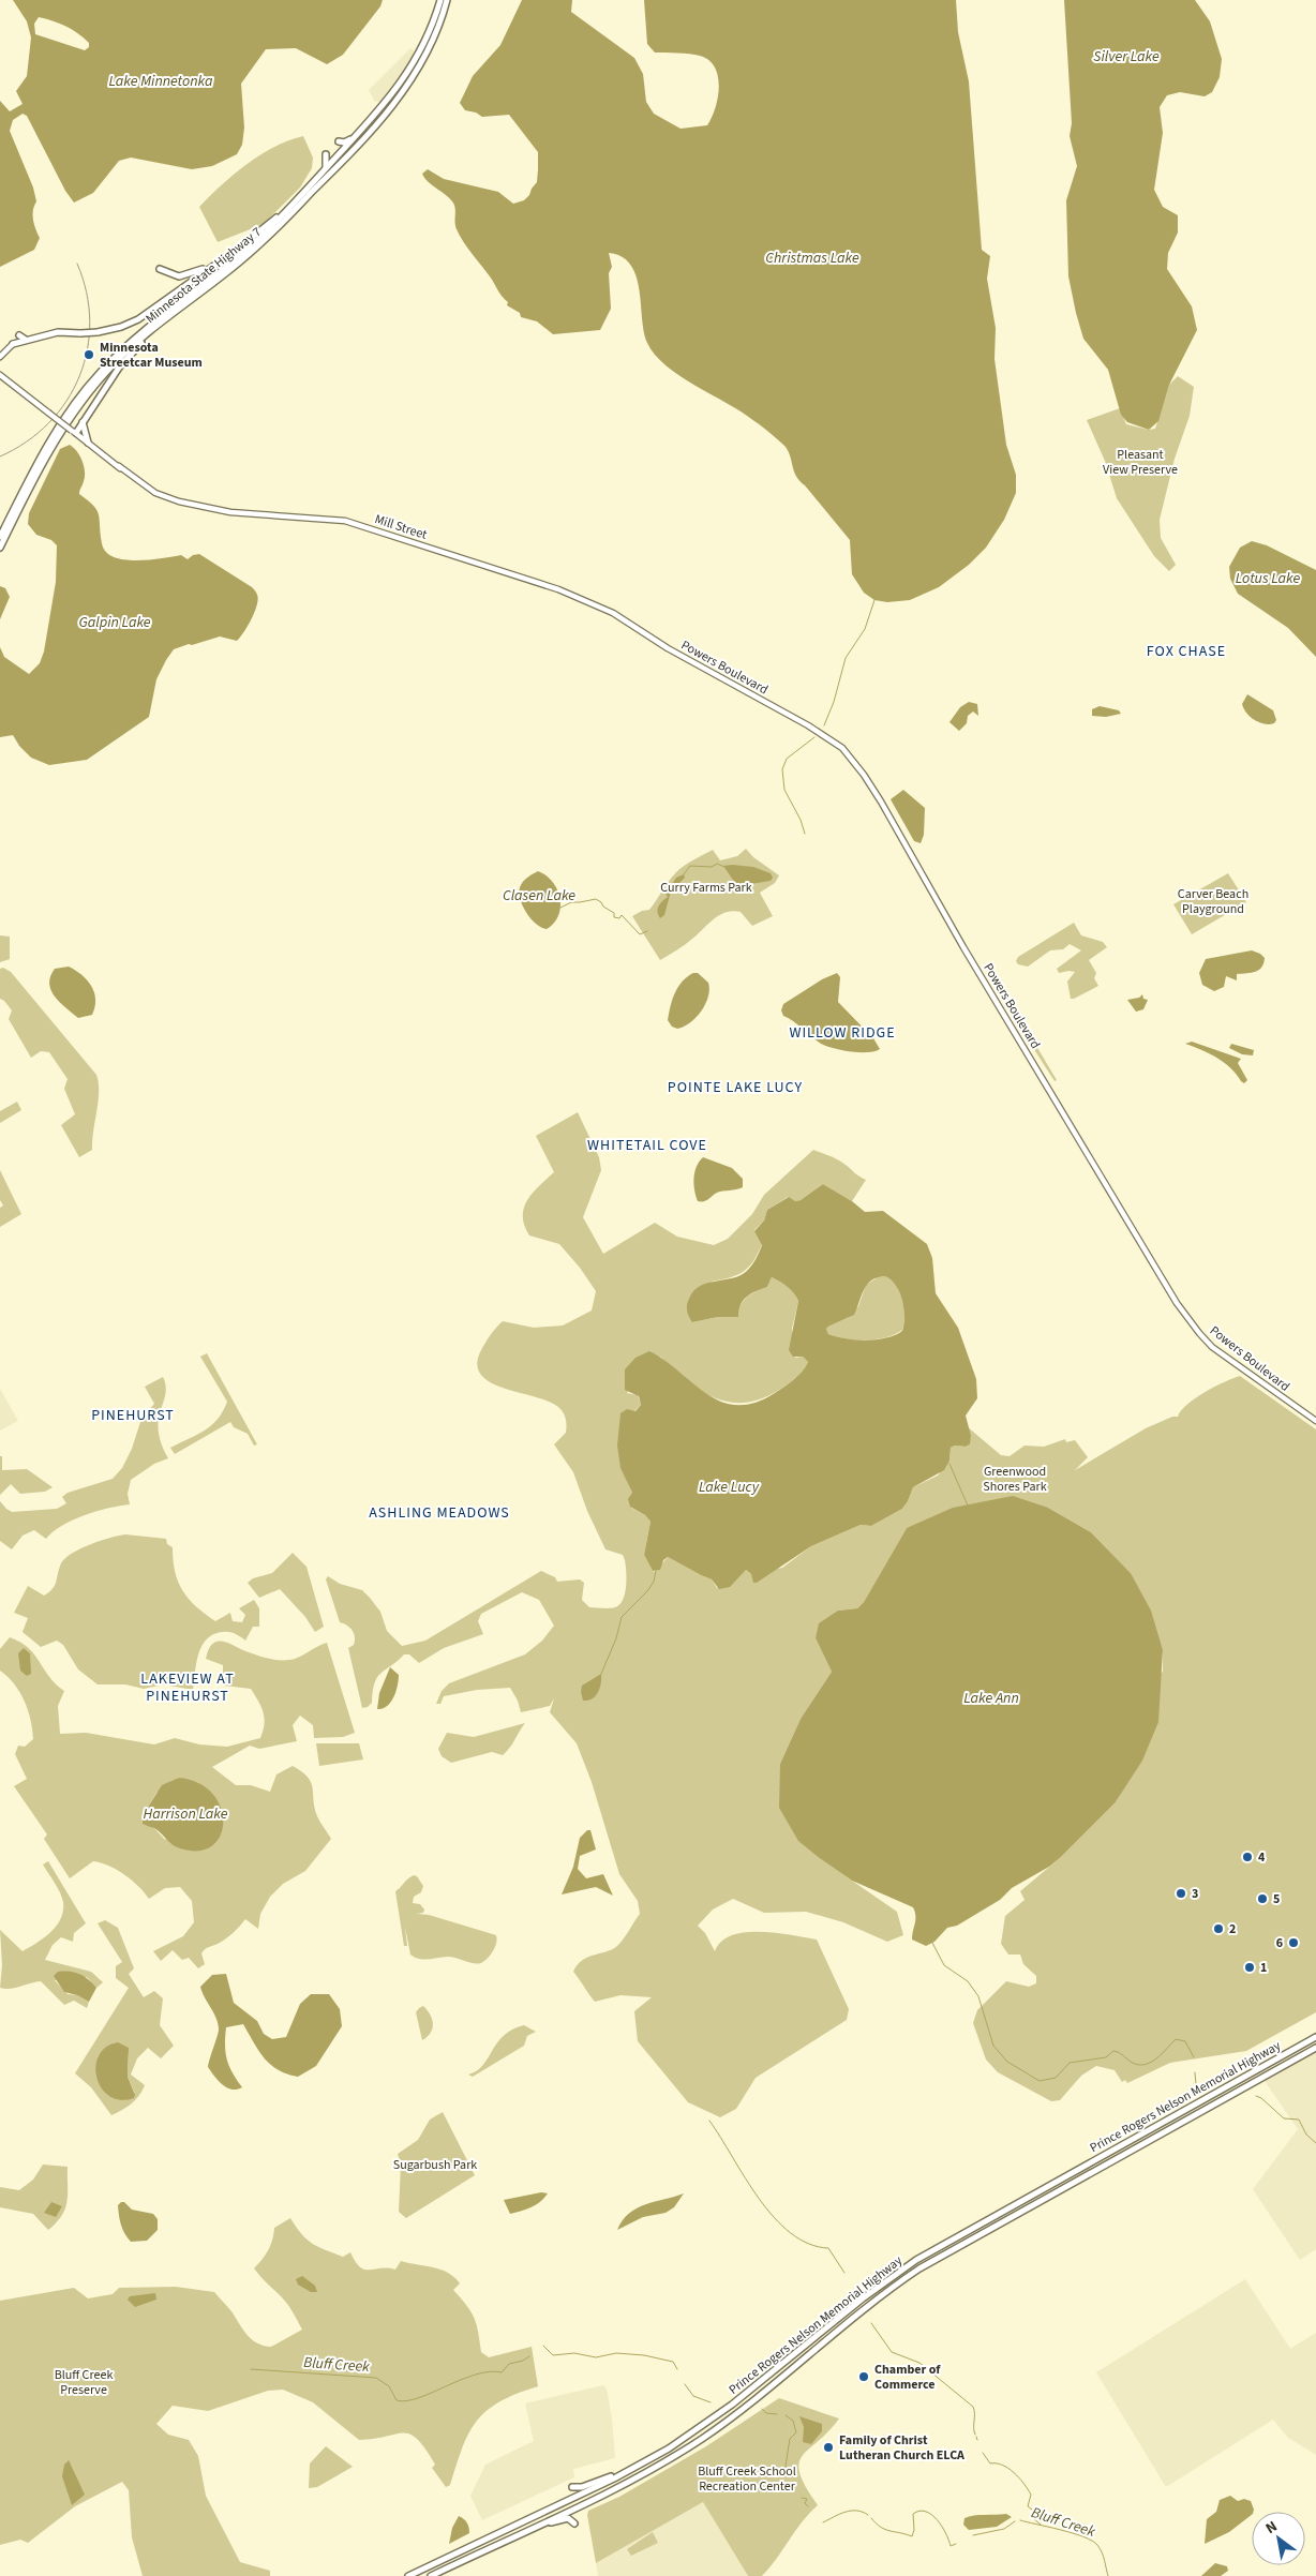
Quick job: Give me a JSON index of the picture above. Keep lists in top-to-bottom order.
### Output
{
  "streets": {
    "main road": [
      "Minnesota State Highway 7",
      "Mill Street",
      "Powers Boulevard",
      "Prince Rogers Nelson Memorial Highway"
    ]
  },
  "crossings": [
    ["Mill Street", "Powers Boulevard"]
  ],
  "districts": [
    "FOX CHASE",
    "WILLOW RIDGE",
    "POINTE LAKE LUCY",
    "WHITETAIL COVE",
    "PINEHURST",
    "ASHLING MEADOWS",
    "LAKEVIEW AT PINEHURST"
  ],
  "water": [
    "Silver Lake",
    "Lake Minnetonka",
    "Christmas Lake",
    "Lotus Lake",
    "Galpin Lake",
    "Clasen Lake",
    "Lake Lucy",
    "Lake Ann",
    "Harrison Lake",
    "Bluff Creek"
  ],
  "parks": [
    "Pleasant View Preserve",
    "Curry Farms Park",
    "Carver Beach Playground",
    "Greenwood Shores Park",
    "Sugarbush Park",
    "Bluff Creek Preserve",
    "Bluff Creek School Recreation Center"
  ],
  "places": [
    "Minnesota Streetcar Museum",
    "4",
    "3",
    "5",
    "2",
    "6",
    "1",
    "Chamber of Commerce",
    "Family of Christ Lutheran Church ELCA"
  ],
  "north": "top left"
}
